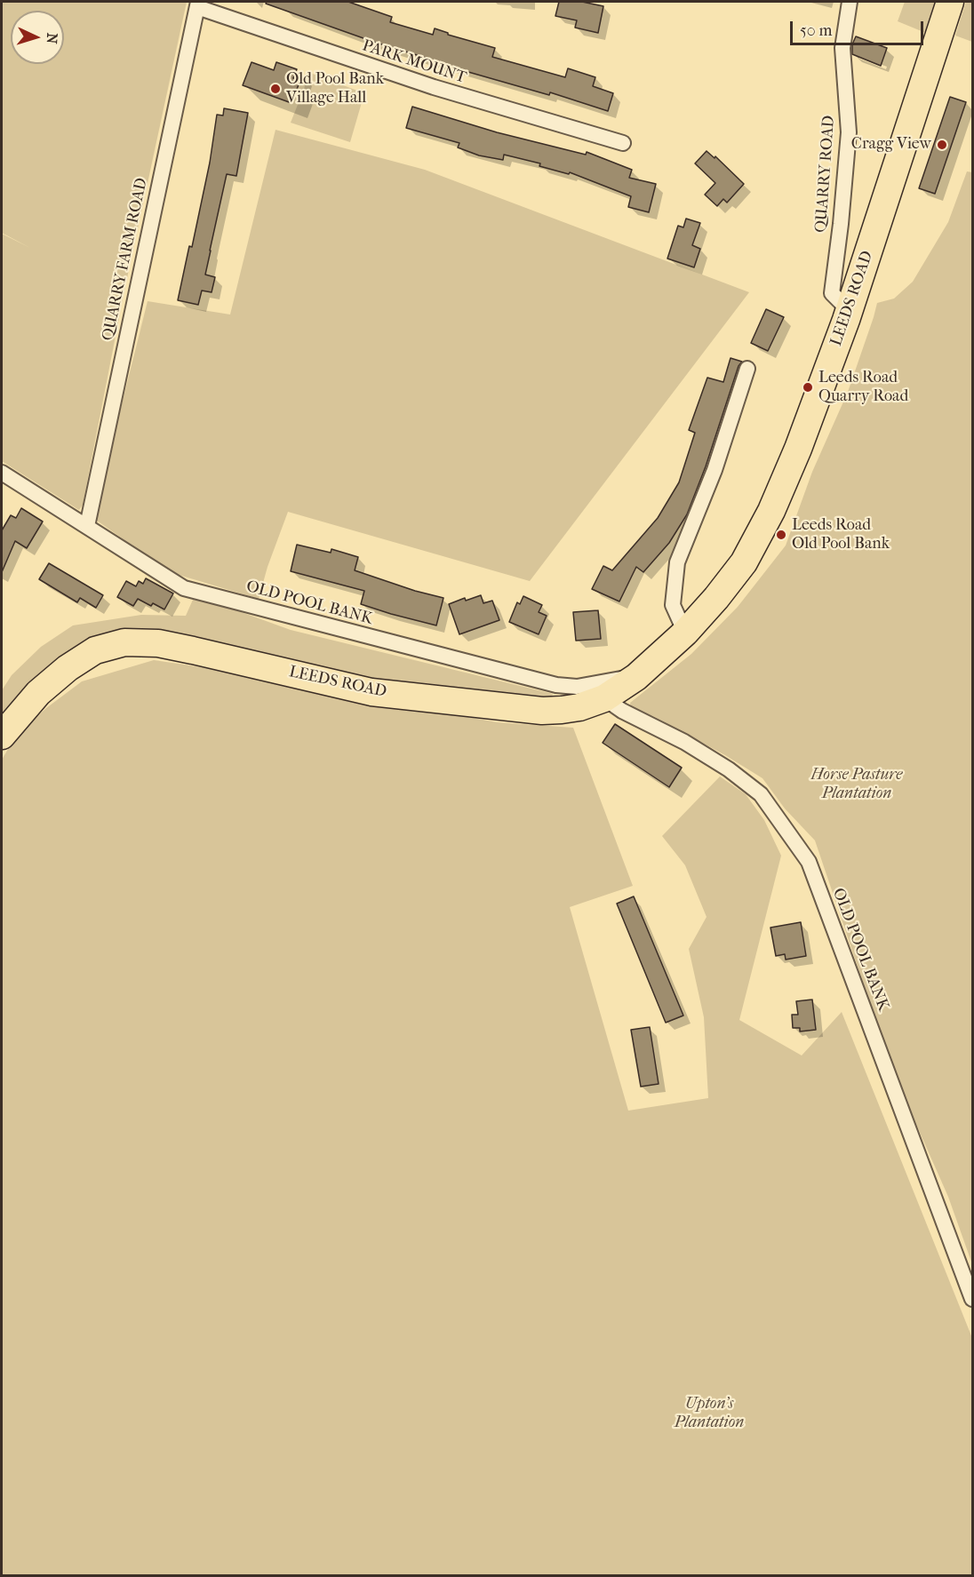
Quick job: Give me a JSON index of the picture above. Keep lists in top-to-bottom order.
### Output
{
  "streets": {
    "highway": ["LEEDS ROAD"],
    "street": [
      "PARK MOUNT",
      "QUARRY ROAD",
      "QUARRY FARM ROAD",
      "OLD POOL BANK"
    ]
  },
  "crossings": [
    ["PARK MOUNT", "QUARRY FARM ROAD"],
    ["QUARRY ROAD", "LEEDS ROAD"],
    ["QUARRY FARM ROAD", "OLD POOL BANK"],
    ["LEEDS ROAD", "OLD POOL BANK"]
  ],
  "parks": ["Horse Pasture Plantation", "Upton's Plantation"],
  "places": [
    "Old Pool Bank Village Hall",
    "Cragg View",
    "Leeds Road Quarry Road",
    "Leeds Road Old Pool Bank"
  ],
  "scale_bar": "50 m",
  "north": "right"
}
